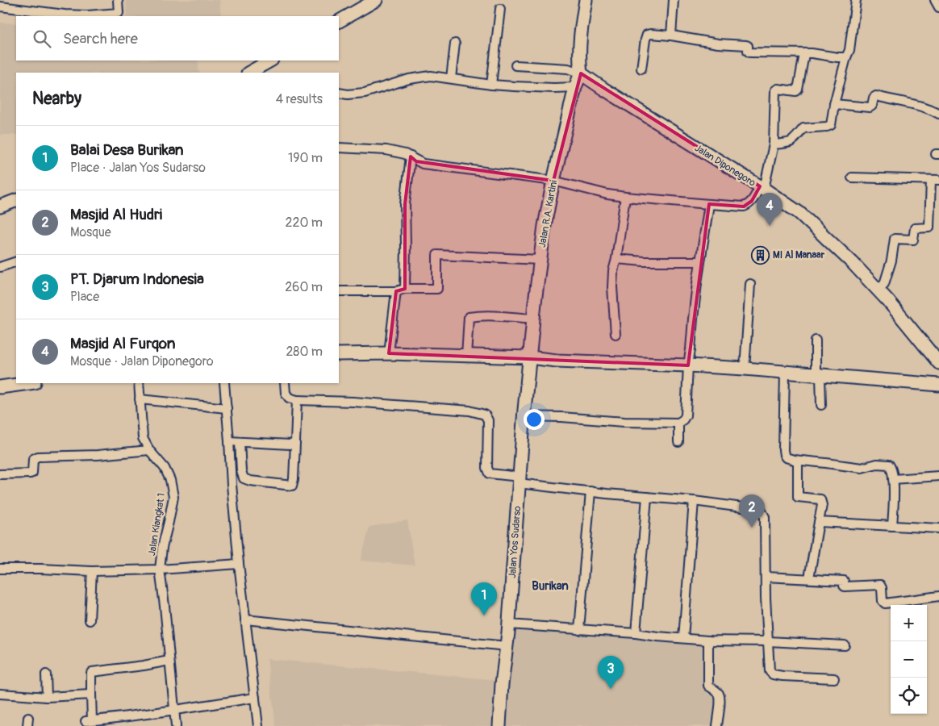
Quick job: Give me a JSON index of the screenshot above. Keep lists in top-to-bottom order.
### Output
{
  "streets": {
    "street": [
      "Jalan Diponegoro",
      "Jalan R.A. Kartini",
      "Jalan Kiangkat 1",
      "Jalan Yos Sudarso"
    ]
  },
  "crossings": [
    ["Jalan Diponegoro", "Jalan R.A. Kartini"],
    ["Jalan R.A. Kartini", "Jalan Yos Sudarso"]
  ],
  "districts": ["Burikan"],
  "places": {
    "building": ["MI Al Manaar"]
  },
  "page": {
    "search": "Search here",
    "heading": ["Nearby", "4 results"],
    "list": [
      {
        "mark": "1",
        "name": "Balai Desa Burikan",
        "note": "Place · Jalan Yos Sudarso",
        "value": "190 m"
      },
      {
        "mark": "2",
        "name": "Masjid Al Hudri",
        "note": "Mosque",
        "value": "220 m"
      },
      {
        "mark": "3",
        "name": "PT. Djarum Indonesia",
        "note": "Place",
        "value": "260 m"
      },
      {
        "mark": "4",
        "name": "Masjid Al Furqon",
        "note": "Mosque · Jalan Diponegoro",
        "value": "280 m"
      }
    ],
    "pins": [
      "4",
      "2",
      "1",
      "3"
    ],
    "map_buttons": ["+", "−"]
  }
}
